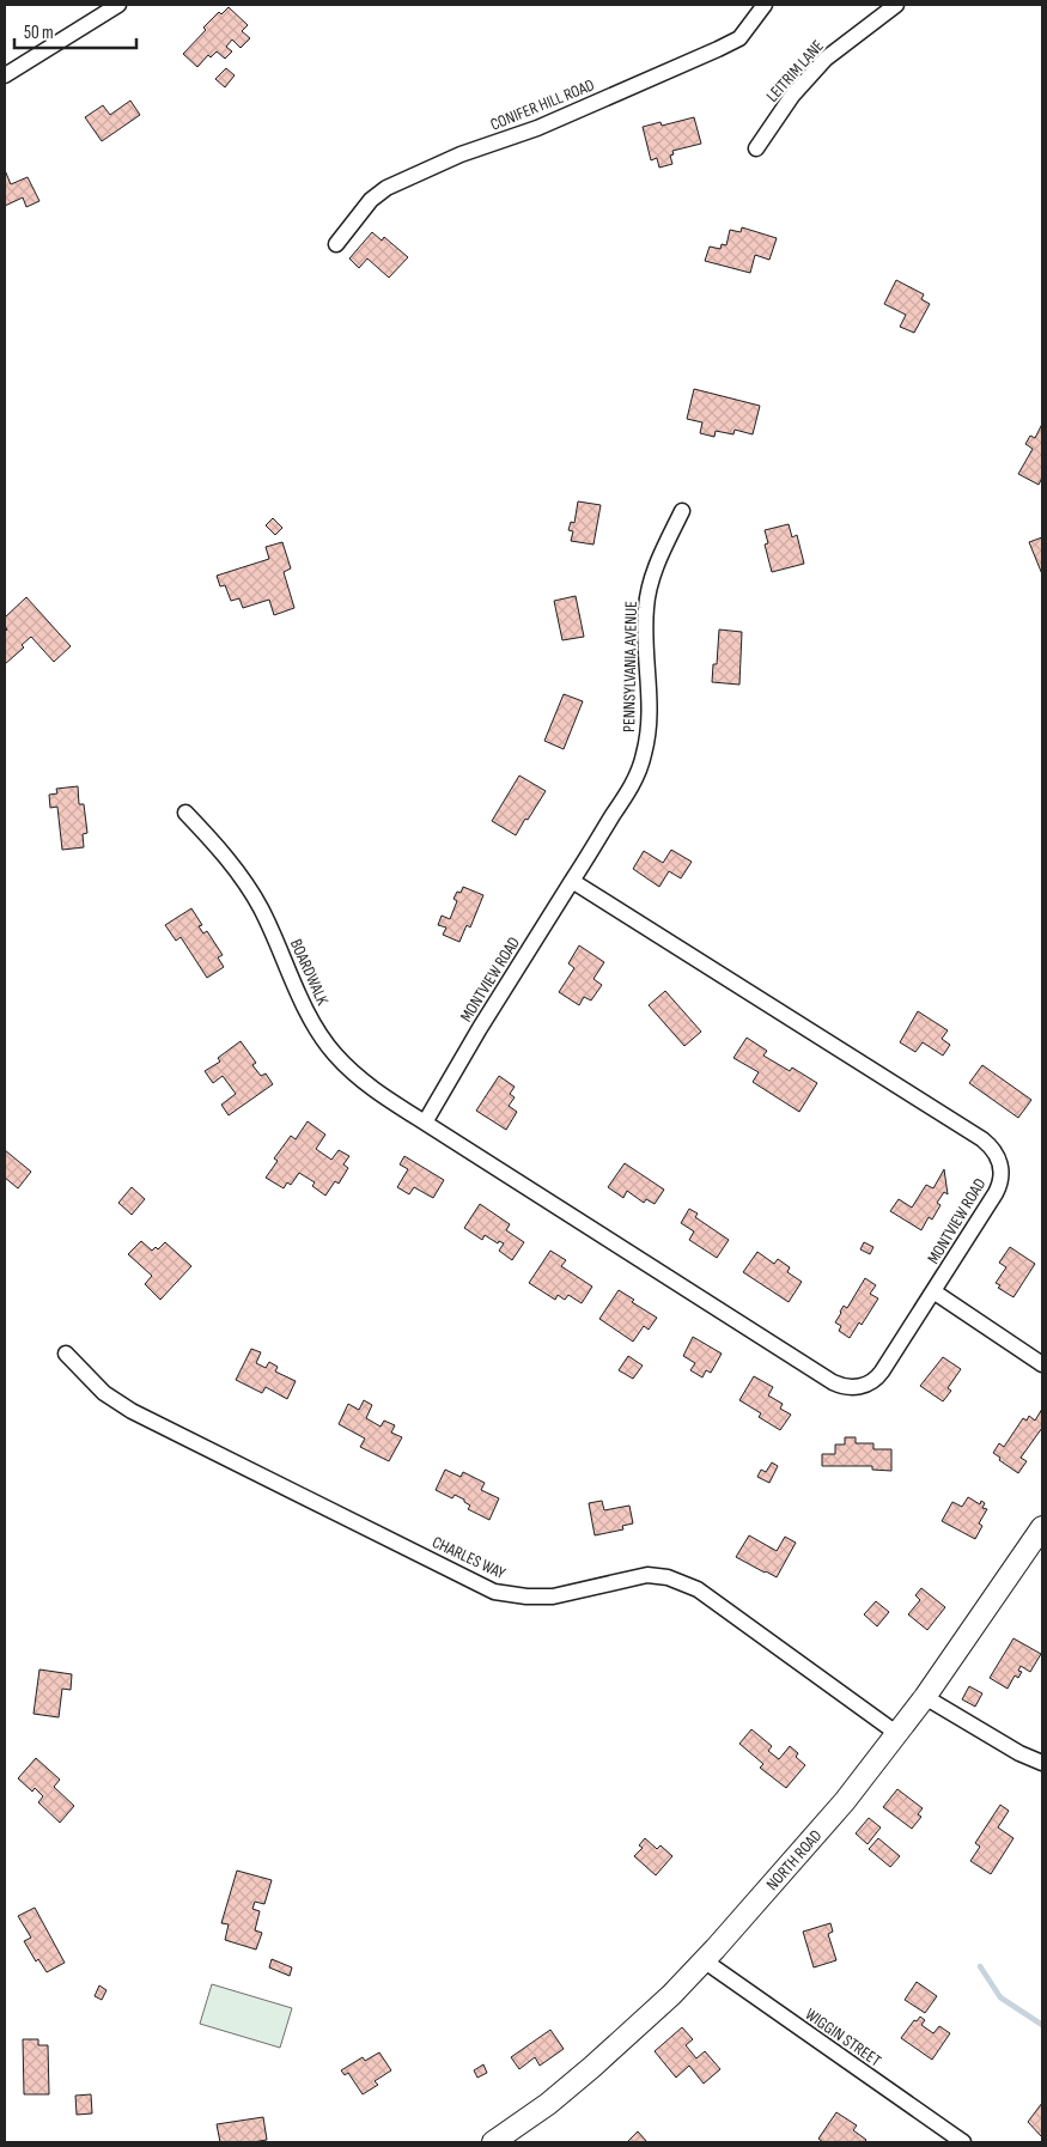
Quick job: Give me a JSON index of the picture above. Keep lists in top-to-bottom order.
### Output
{
  "streets": {
    "main road": ["NORTH ROAD"],
    "street": [
      "LEITRIM LANE",
      "CONIFER HILL ROAD",
      "PENNSYLVANIA AVENUE",
      "BOARDWALK",
      "MONTVIEW ROAD",
      "CHARLES WAY",
      "WIGGIN STREET"
    ]
  },
  "crossings": [
    ["PENNSYLVANIA AVENUE", "MONTVIEW ROAD"],
    ["BOARDWALK", "MONTVIEW ROAD"],
    ["CHARLES WAY", "NORTH ROAD"],
    ["NORTH ROAD", "WIGGIN STREET"]
  ],
  "scale_bar": "50 m"
}
